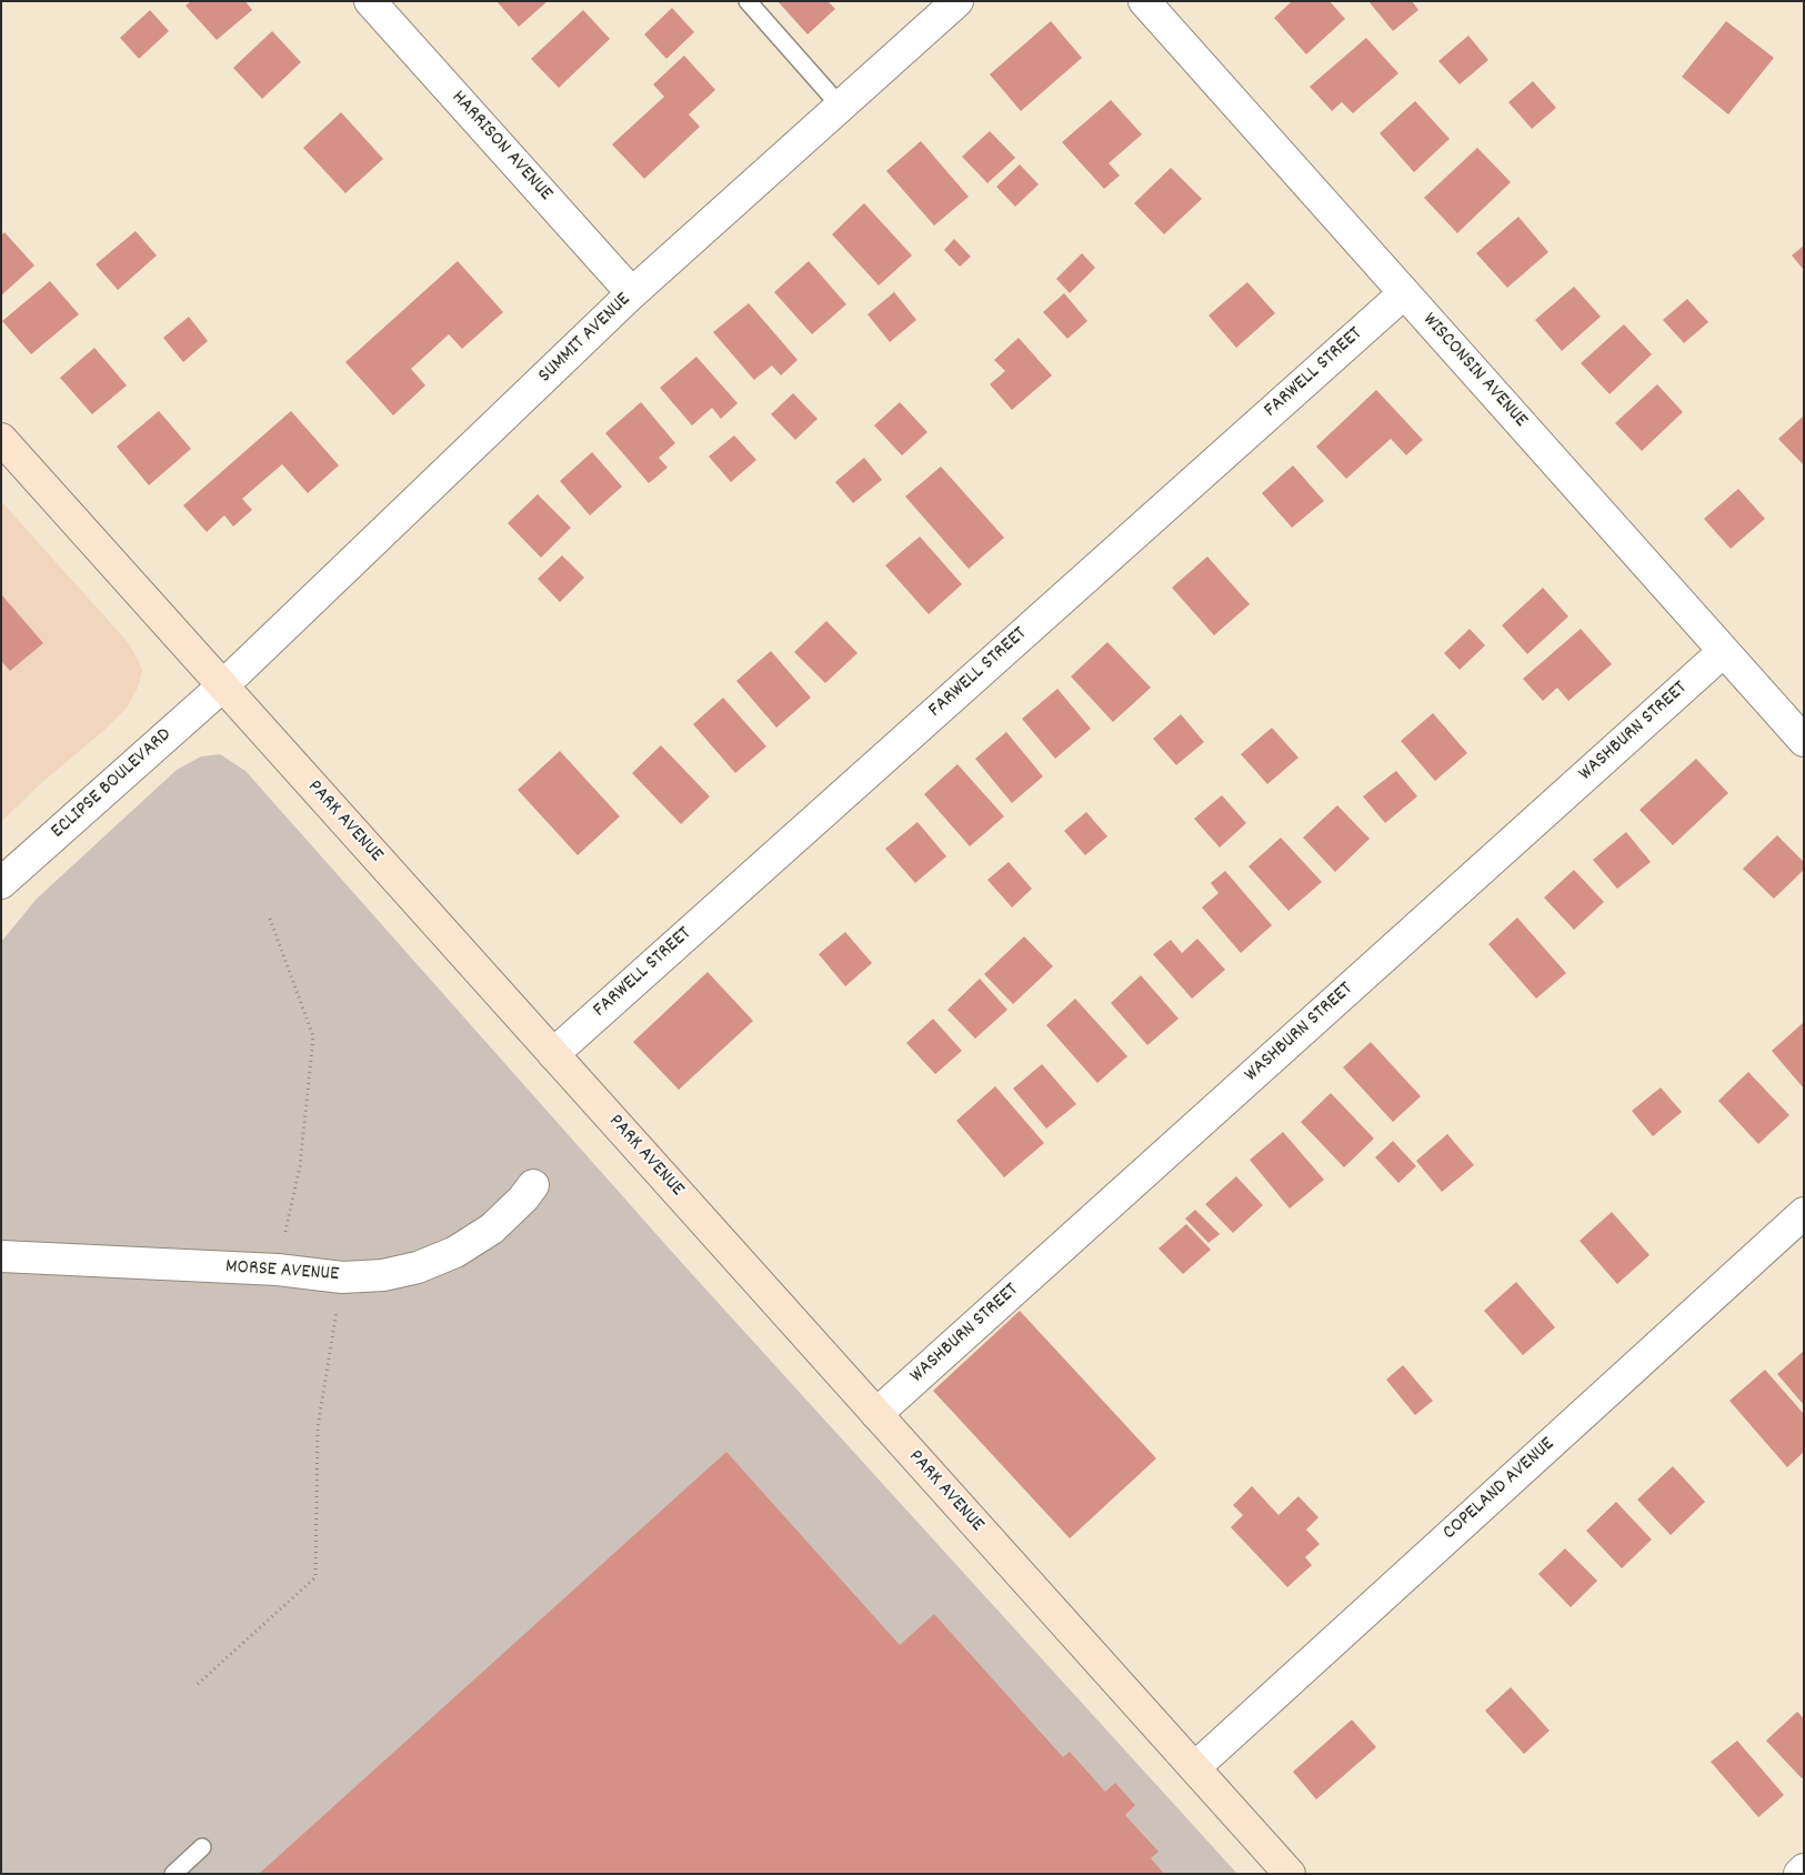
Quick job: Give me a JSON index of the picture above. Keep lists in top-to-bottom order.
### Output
{
  "streets": {
    "street": [
      "HARRISON AVENUE",
      "SUMMIT AVENUE",
      "WISCONSIN AVENUE",
      "FARWELL STREET",
      "WASHBURN STREET",
      "ECLIPSE BOULEVARD",
      "PARK AVENUE",
      "MORSE AVENUE",
      "COPELAND AVENUE"
    ]
  },
  "crossings": [
    ["HARRISON AVENUE", "SUMMIT AVENUE"],
    ["SUMMIT AVENUE", "ECLIPSE BOULEVARD"],
    ["SUMMIT AVENUE", "PARK AVENUE"],
    ["WISCONSIN AVENUE", "FARWELL STREET"],
    ["WISCONSIN AVENUE", "WASHBURN STREET"],
    ["FARWELL STREET", "PARK AVENUE"],
    ["WASHBURN STREET", "PARK AVENUE"],
    ["ECLIPSE BOULEVARD", "PARK AVENUE"],
    ["PARK AVENUE", "COPELAND AVENUE"]
  ]
}
